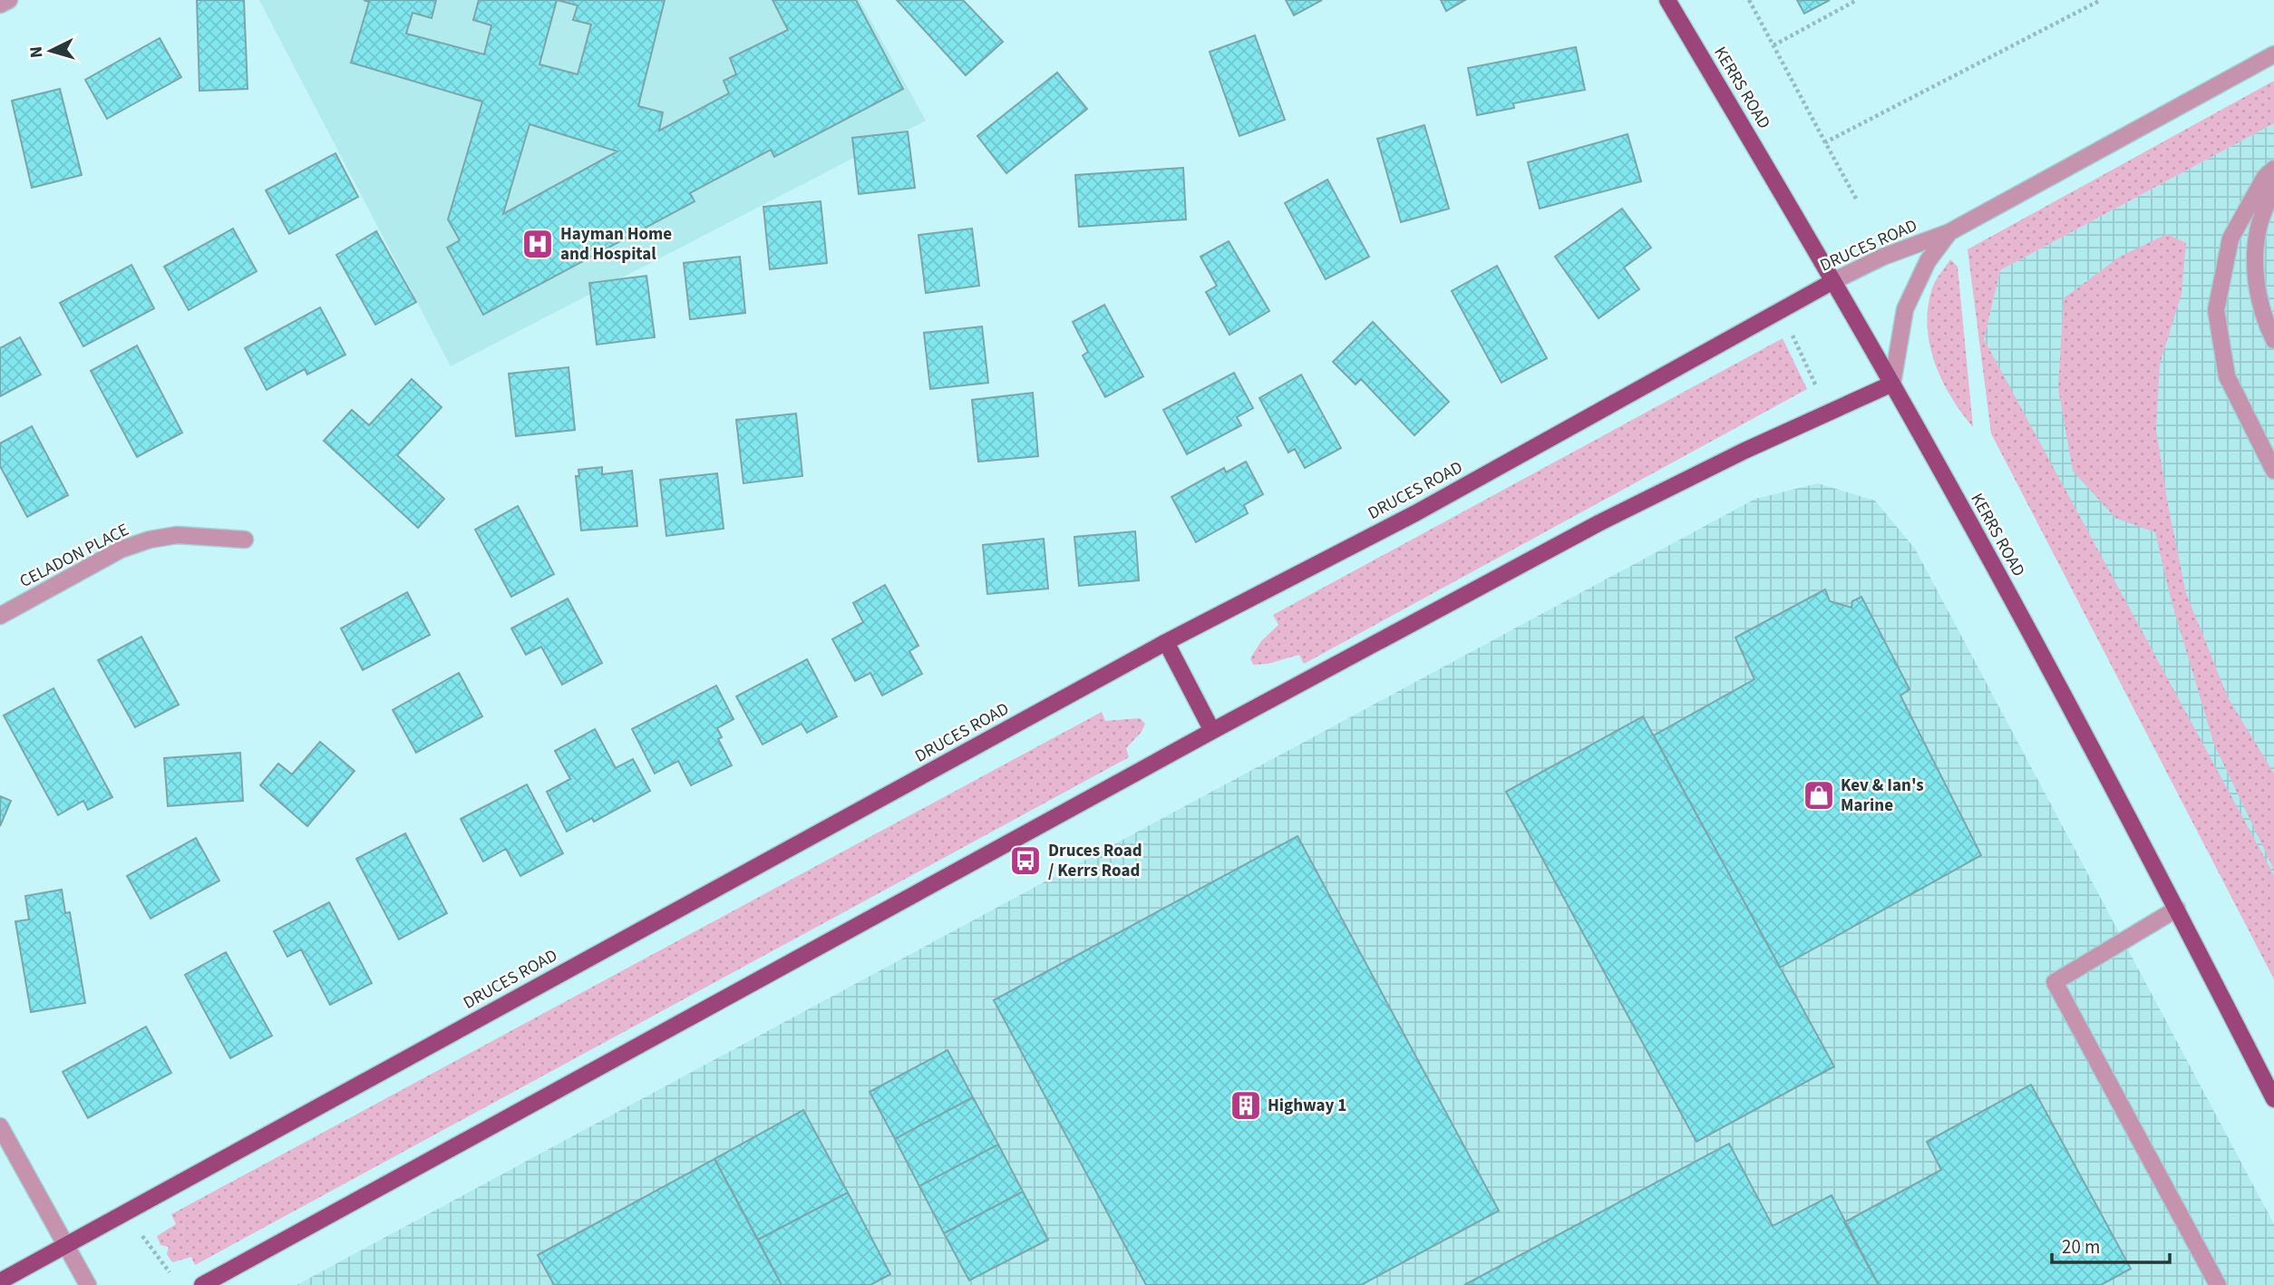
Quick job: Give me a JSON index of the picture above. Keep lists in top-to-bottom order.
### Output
{
  "streets": {
    "main road": ["KERRS ROAD", "DRUCES ROAD"],
    "street": ["CELADON PLACE"]
  },
  "crossings": [
    ["KERRS ROAD", "DRUCES ROAD"]
  ],
  "places": {
    "hospital": ["Hayman Home and Hospital"],
    "shop": ["Kev & Ian's Marine"],
    "bus stop": ["Druces Road / Kerrs Road"],
    "building": ["Highway 1"]
  },
  "scale_bar": "20 m",
  "north": "left"
}
